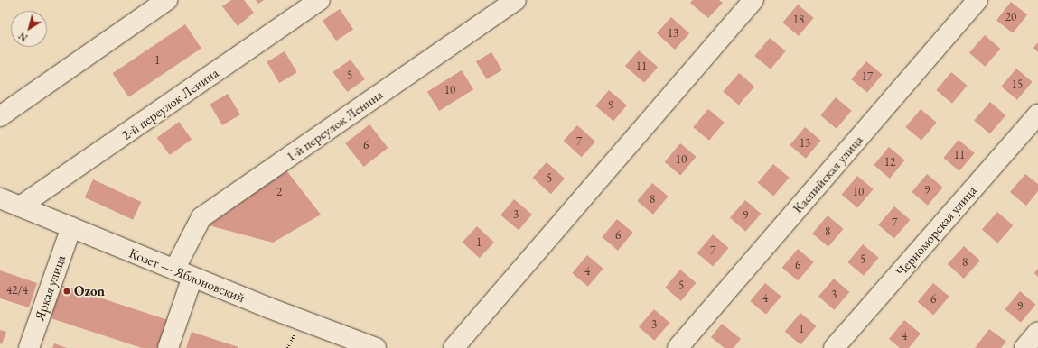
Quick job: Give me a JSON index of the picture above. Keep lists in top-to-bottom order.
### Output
{
  "streets": {
    "street": [
      "2-й переулок Ленина",
      "1-й переулок Ленина",
      "Каспийская улица",
      "Черноморская улица",
      "Козет — Яблоновский",
      "Яркая улица"
    ]
  },
  "crossings": [
    ["2-й переулок Ленина", "Козет — Яблоновский"],
    ["1-й переулок Ленина", "Козет — Яблоновский"],
    ["Козет — Яблоновский", "Яркая улица"]
  ],
  "places": ["Ozon"],
  "house_numbers": [
    "20",
    "18",
    "13",
    "1",
    "11",
    "5",
    "17",
    "15",
    "10",
    "9",
    "7",
    "13",
    "6",
    "11",
    "10",
    "12",
    "5",
    "9",
    "2",
    "10",
    "8",
    "3",
    "9",
    "7",
    "8",
    "6",
    "1",
    "7",
    "5",
    "8",
    "6",
    "4",
    "5",
    "42/4",
    "3",
    "4",
    "6",
    "9",
    "3",
    "1",
    "4"
  ],
  "north": "bottom left"
}
